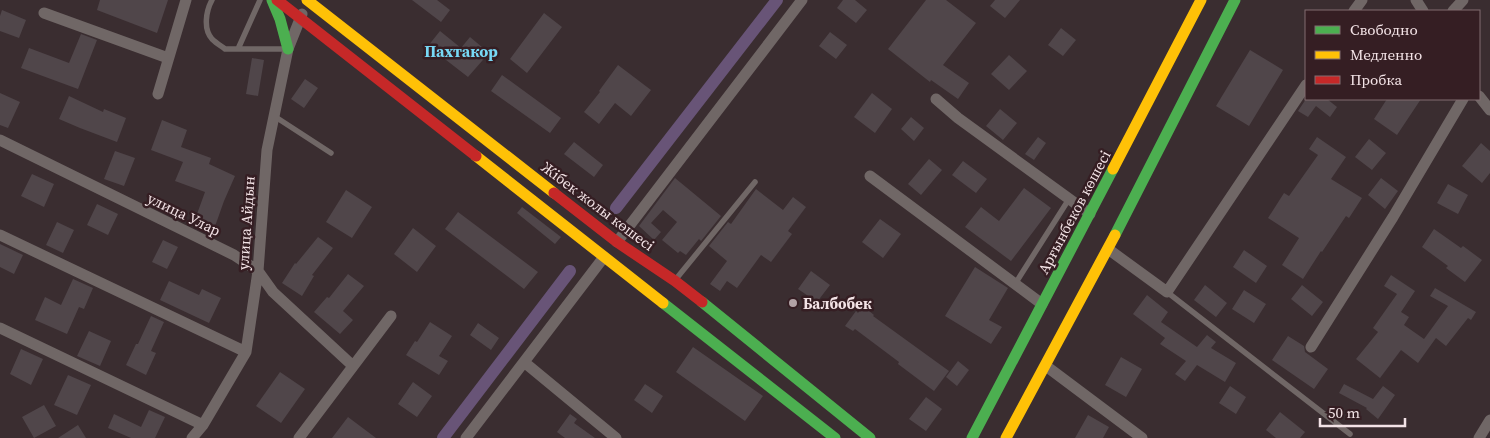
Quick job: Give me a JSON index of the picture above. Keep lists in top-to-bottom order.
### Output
{
  "streets": {
    "main road": ["Жібек жолы көшесі", "Арғынбеков көшесі"],
    "street": ["улица Улар", "улица Айдын"]
  },
  "crossings": [
    ["Жібек жолы көшесі", "улица Айдын"],
    ["улица Улар", "улица Айдын"]
  ],
  "districts": ["Пахтакор"],
  "places": ["Балбобек"],
  "legend": ["Свободно", "Медленно", "Пробка"],
  "scale_bar": "50 m"
}
